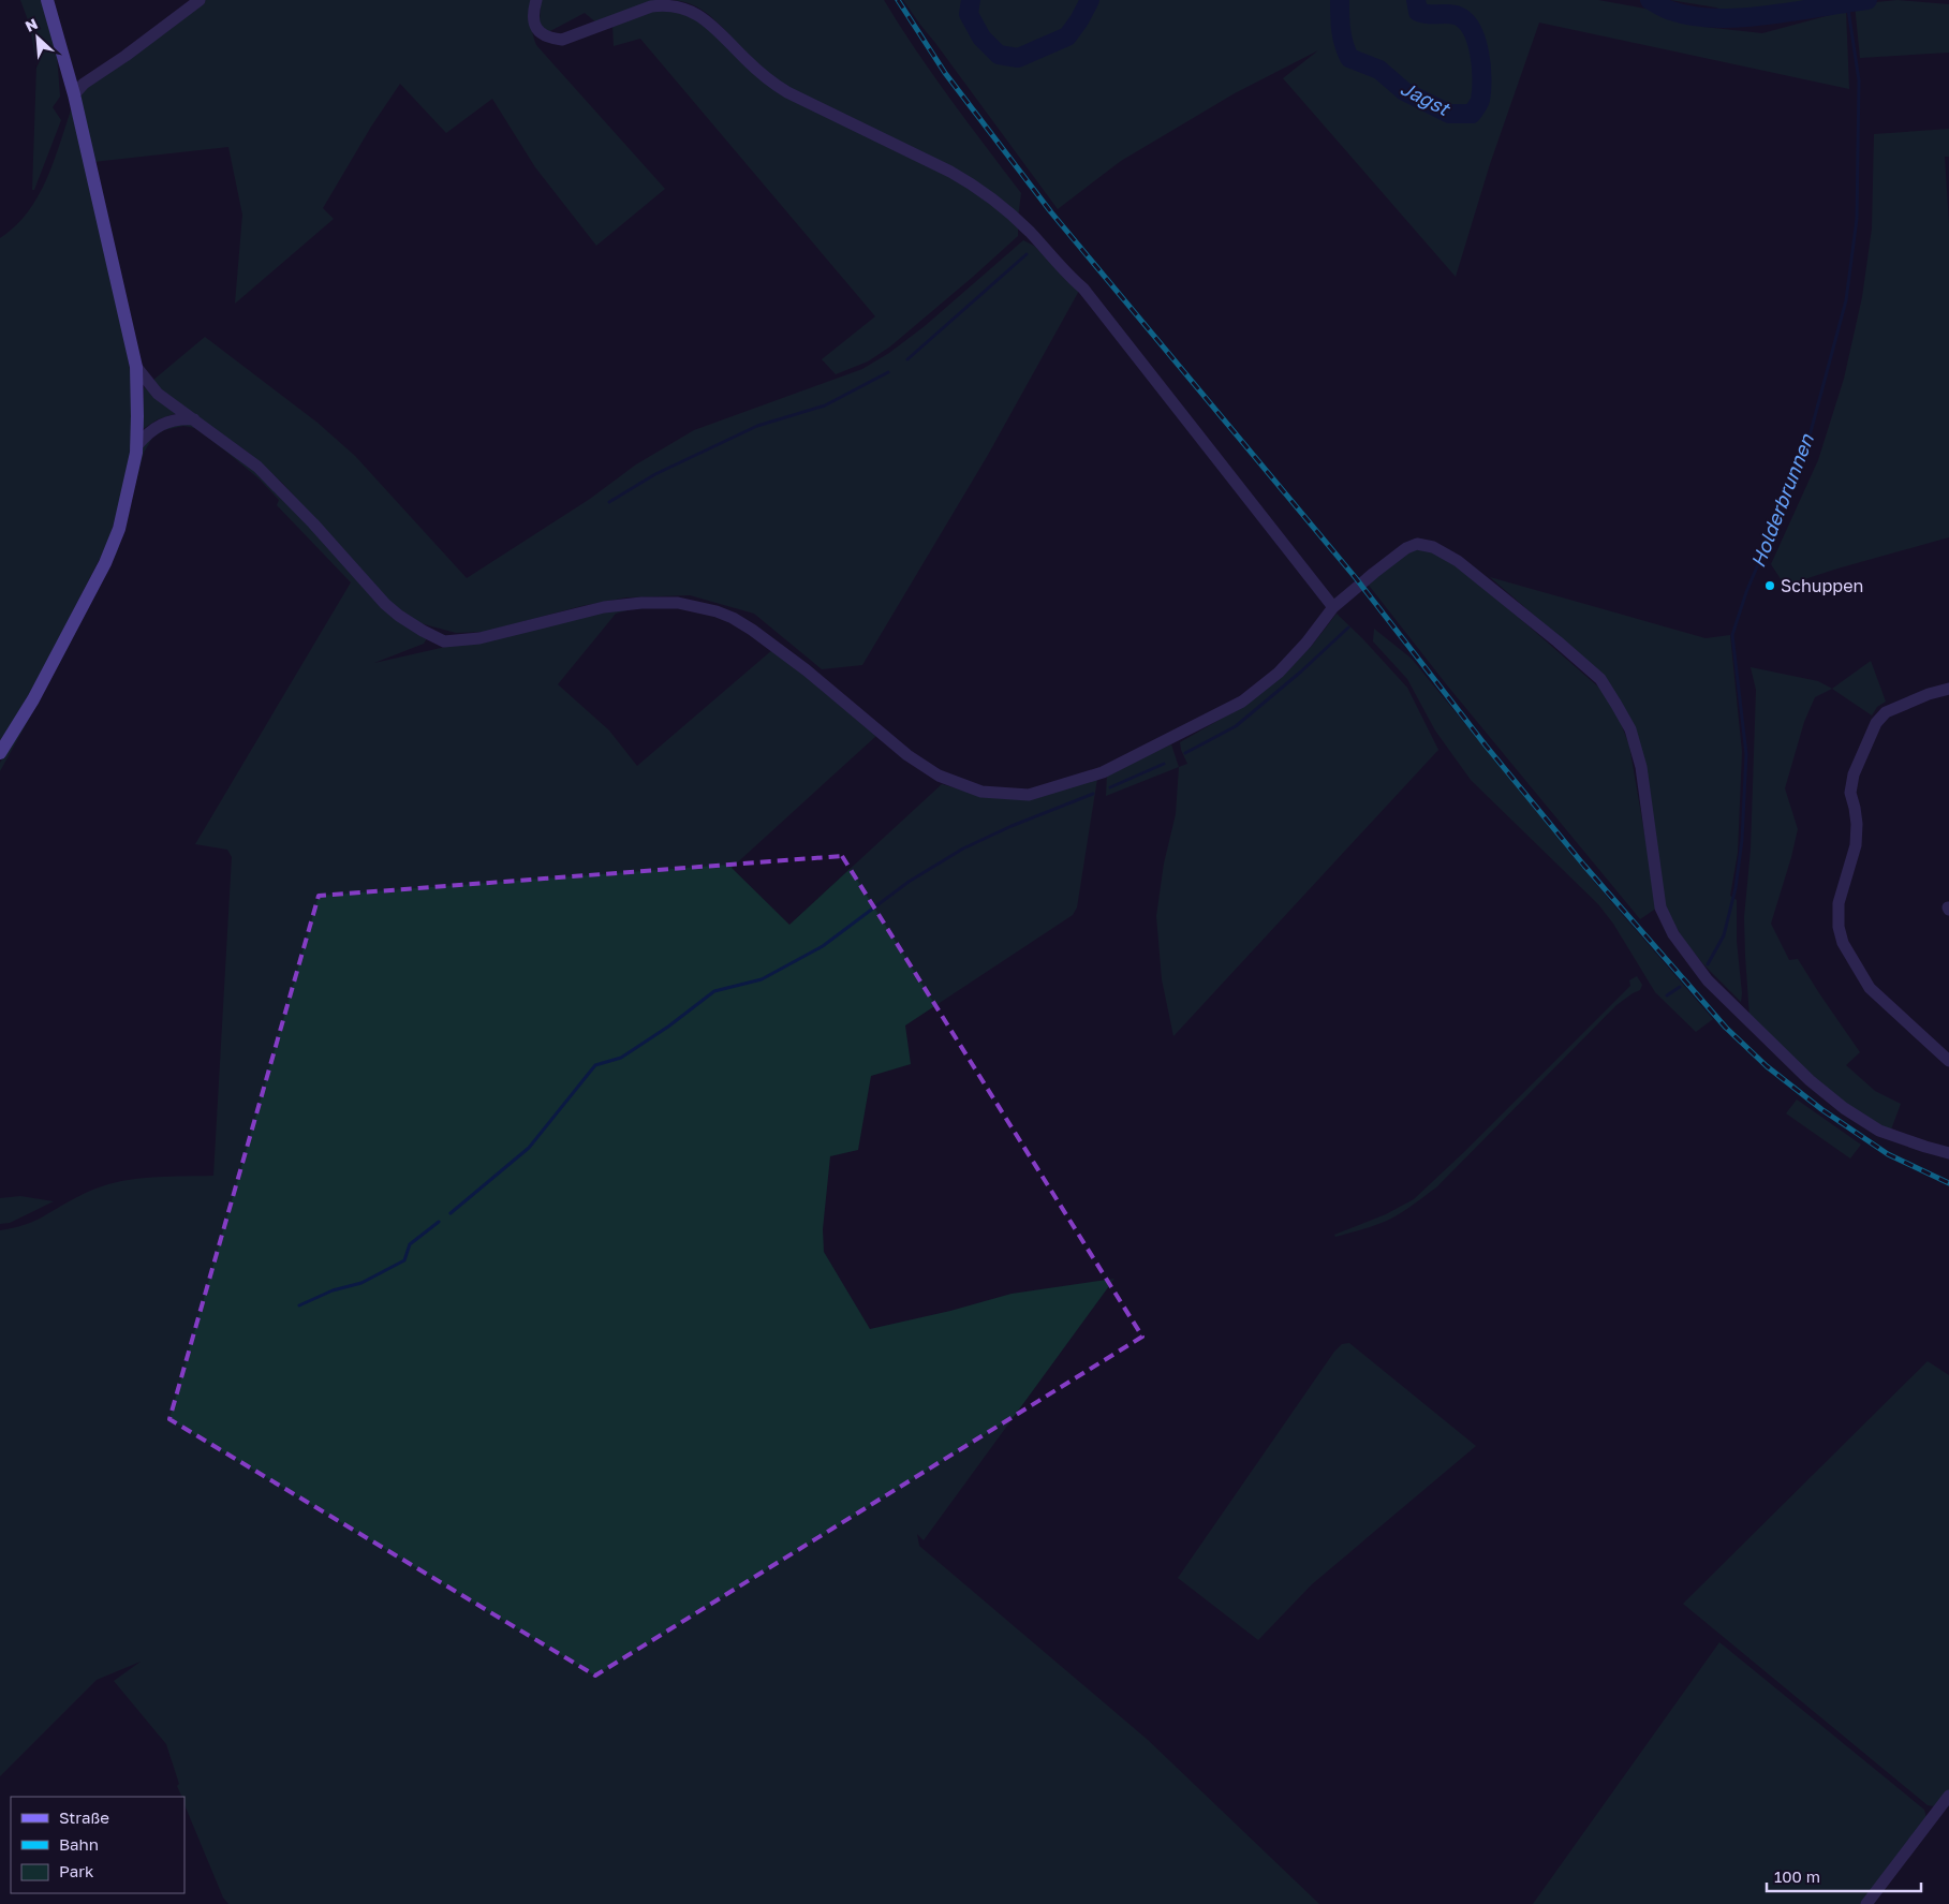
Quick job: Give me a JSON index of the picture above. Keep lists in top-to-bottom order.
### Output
{
  "water": ["Jagst", "Holderbrunnen"],
  "places": ["Schuppen"],
  "legend": ["Straße", "Bahn", "Park"],
  "scale_bar": "100 m",
  "north": "top left"
}
